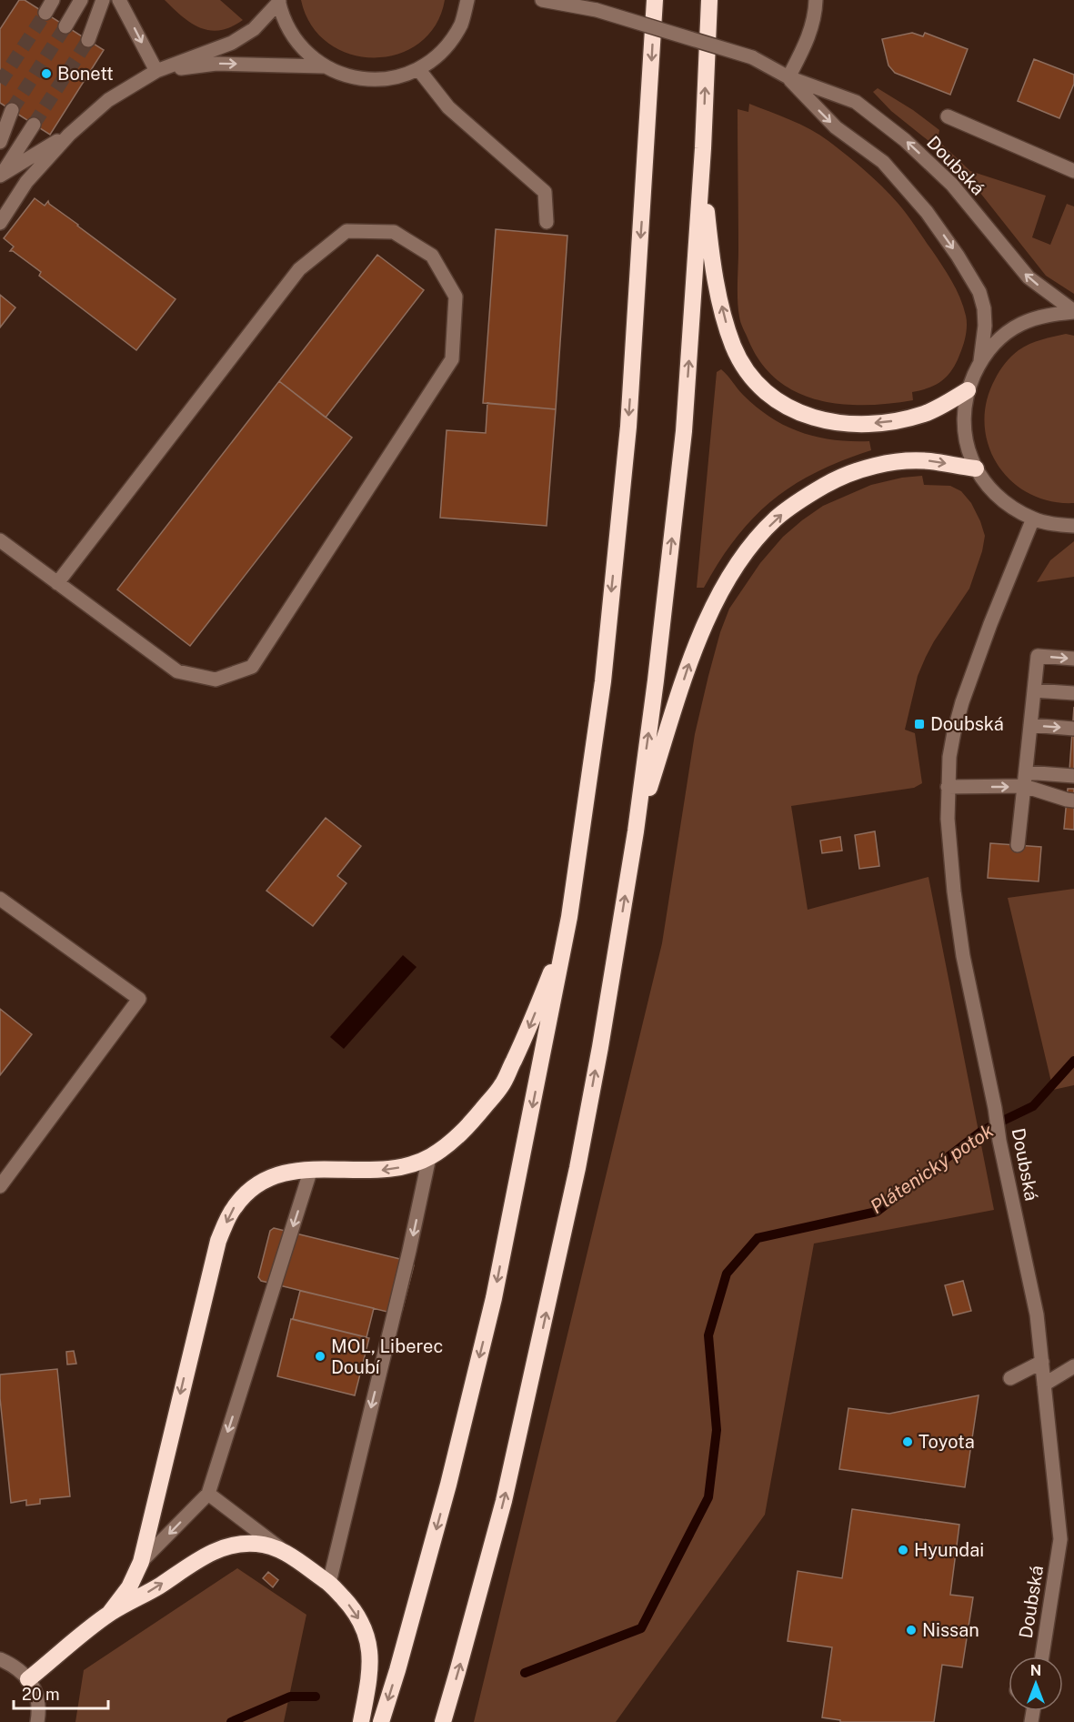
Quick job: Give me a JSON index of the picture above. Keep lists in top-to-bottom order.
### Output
{
  "streets": {
    "street": ["Doubská"]
  },
  "water": ["Plátenický potok"],
  "places": {
    "other": [
      "Bonett",
      "MOL, Liberec Doubí",
      "Toyota",
      "Hyundai",
      "Nissan"
    ],
    "transit": ["Doubská"]
  },
  "scale_bar": "20 m",
  "north": "top"
}
